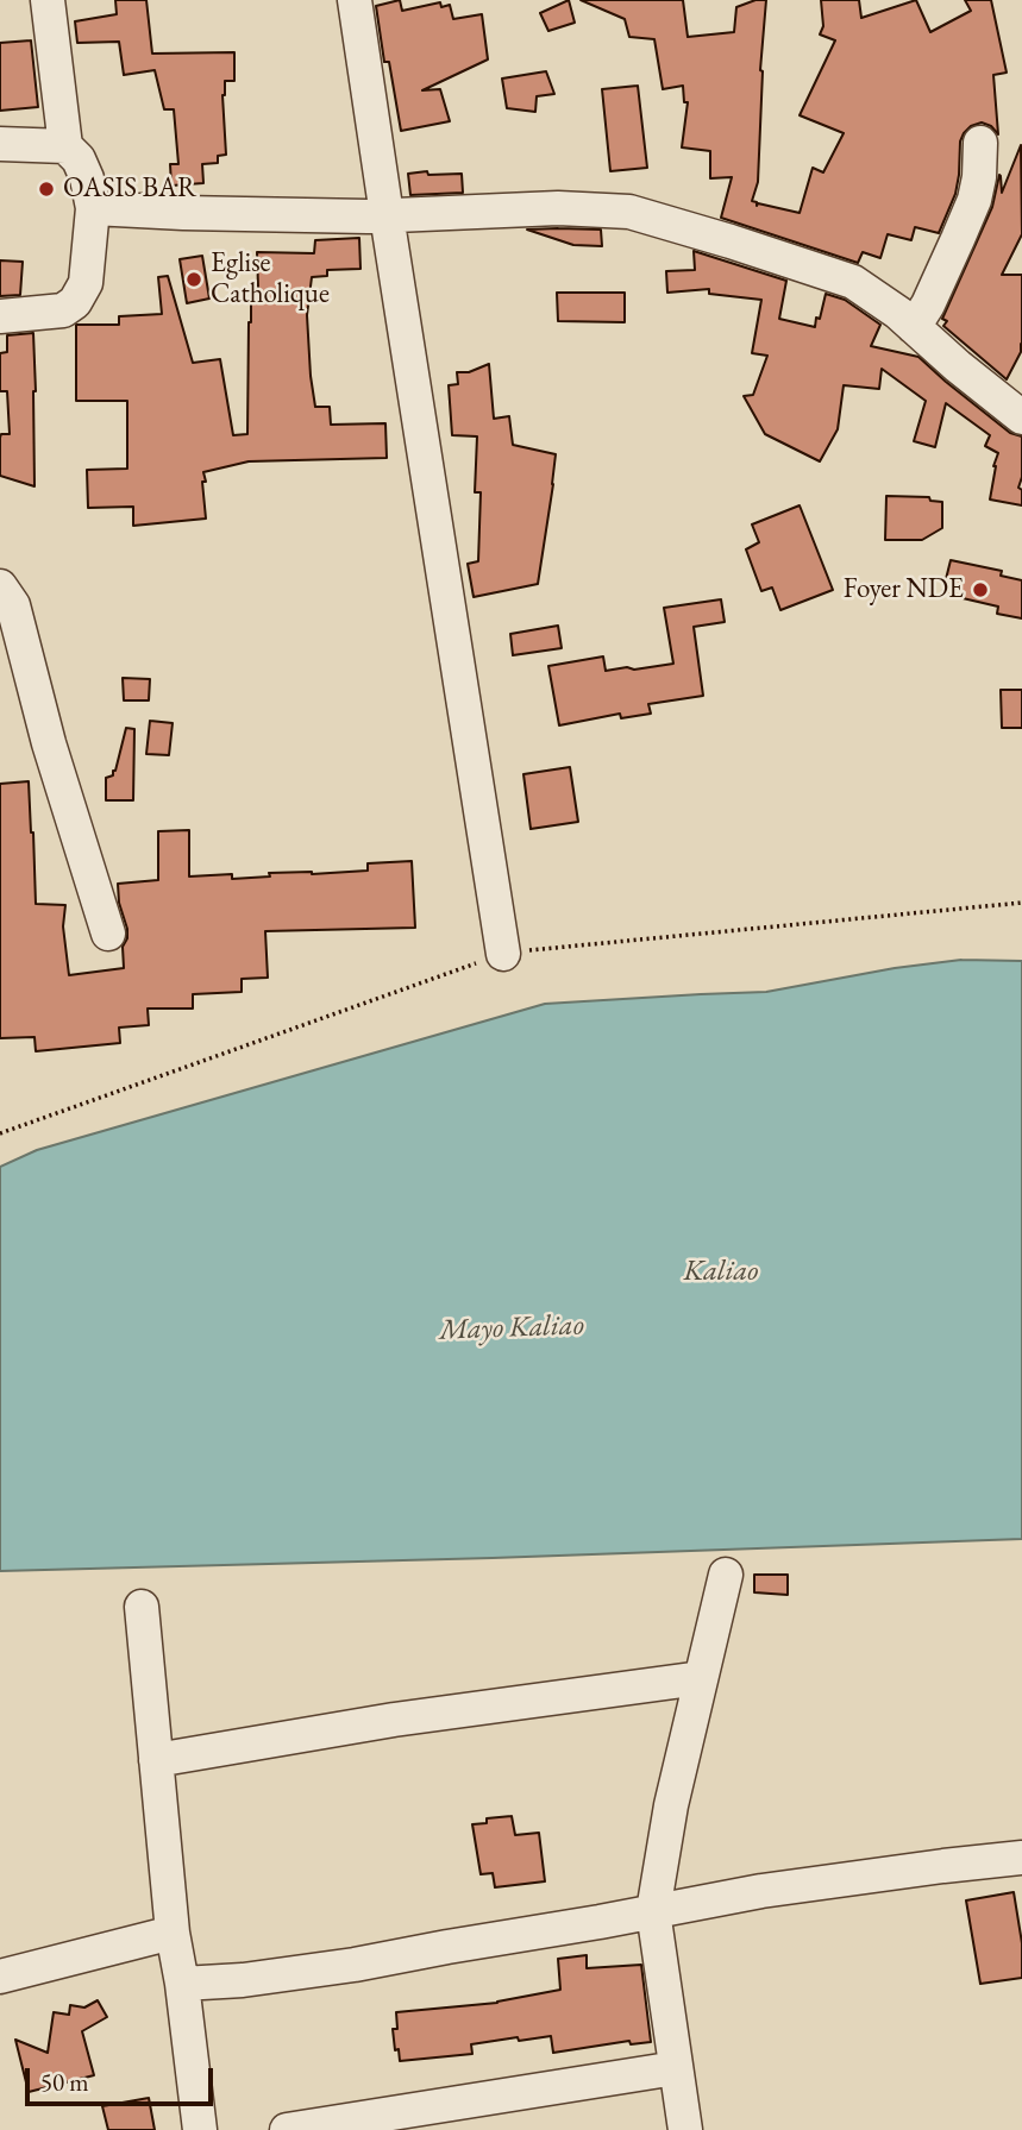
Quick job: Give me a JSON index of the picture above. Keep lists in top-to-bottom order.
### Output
{
  "water": ["Kaliao", "Mayo Kaliao"],
  "places": ["OASIS BAR", "Eglise Catholique", "Foyer NDE"],
  "scale_bar": "50 m"
}
